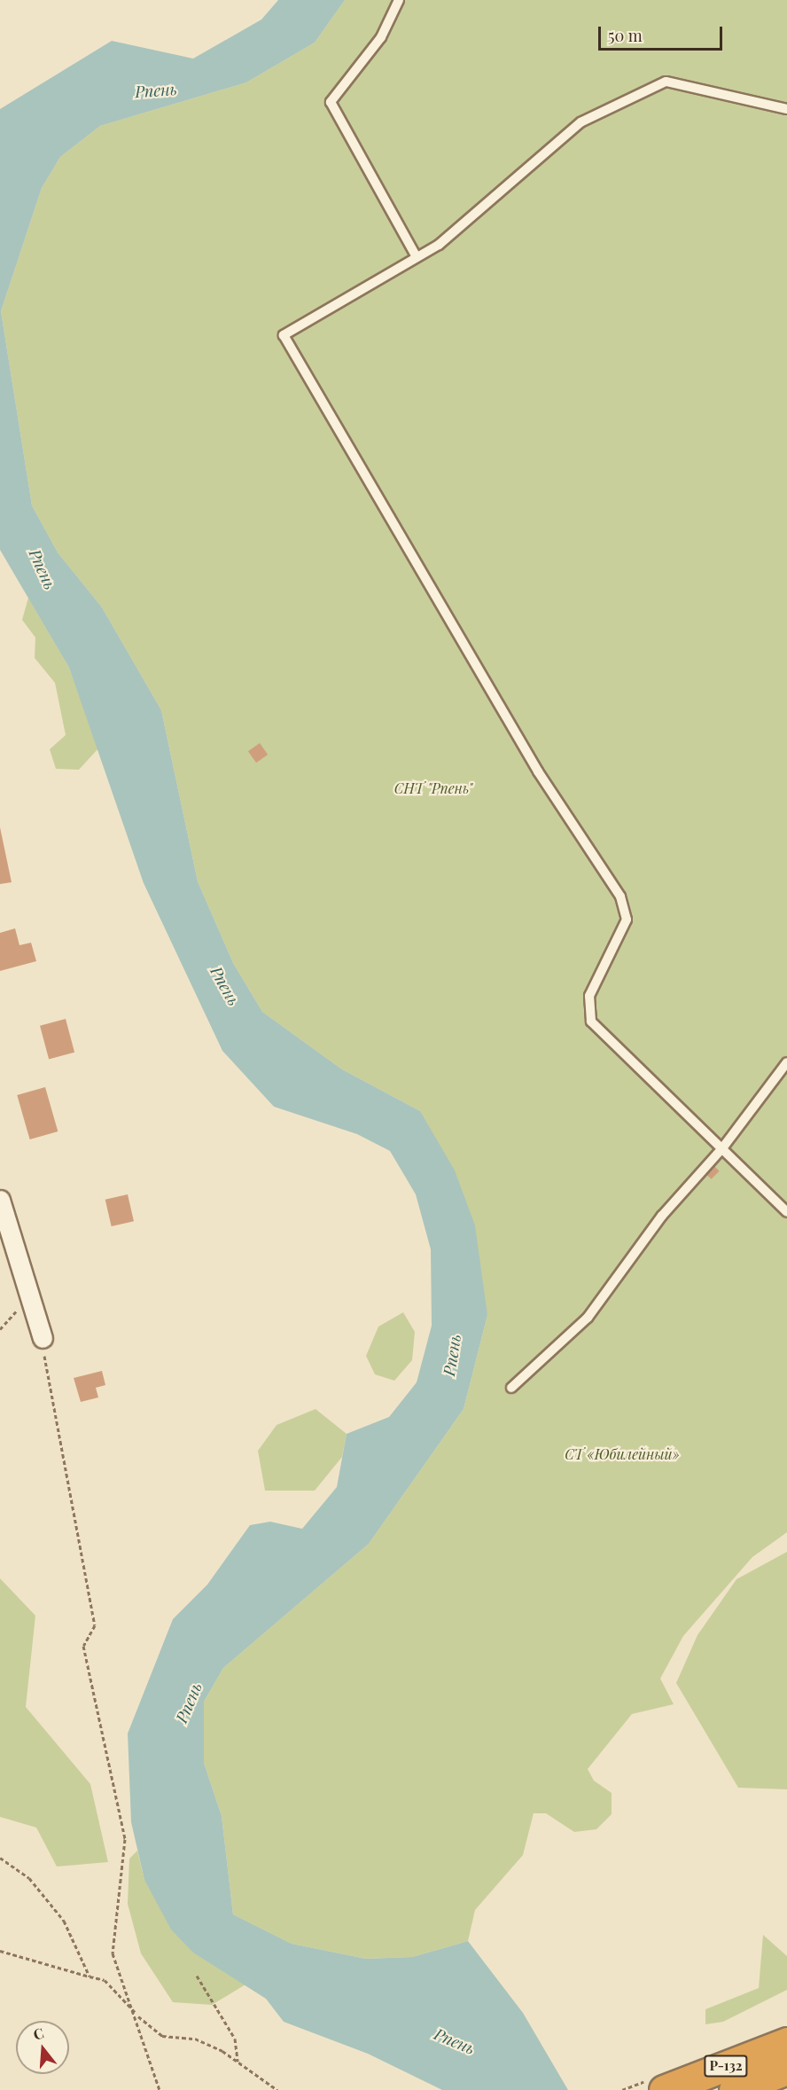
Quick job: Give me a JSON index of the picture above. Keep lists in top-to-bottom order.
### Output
{
  "streets": {
    "highway": ["Р-132"]
  },
  "water": ["Рпень"],
  "parks": ["СНТ \"Рпень\"", "СТ «Юбилейный»"],
  "scale_bar": "50 m",
  "north": "top"
}
